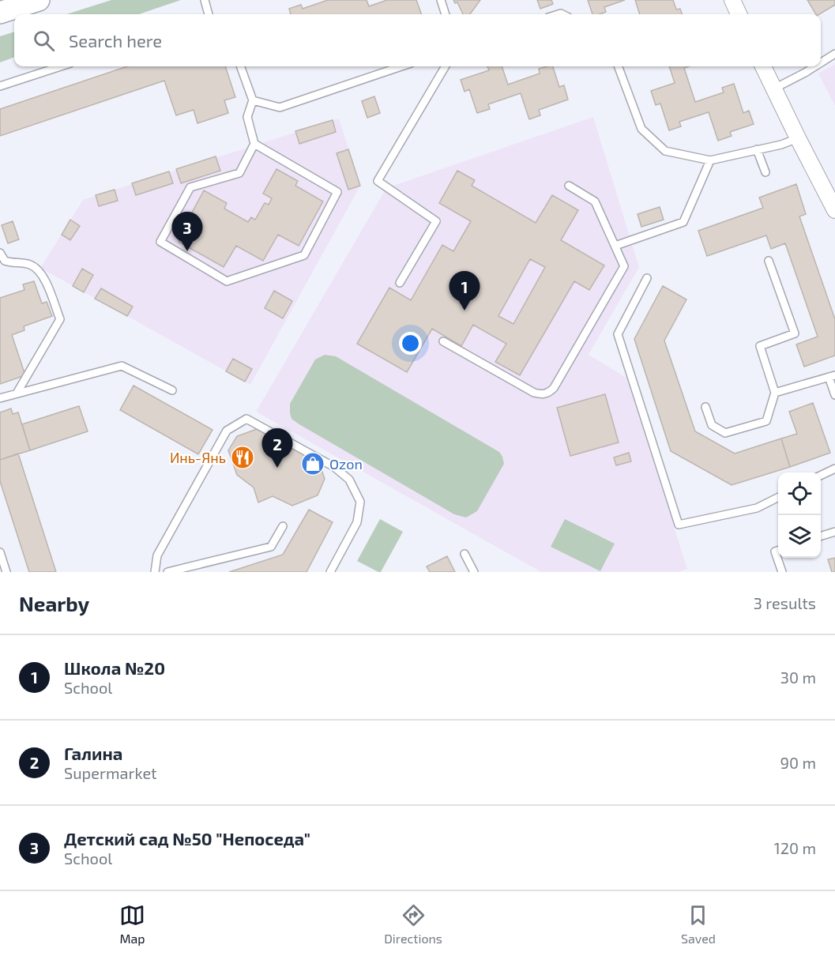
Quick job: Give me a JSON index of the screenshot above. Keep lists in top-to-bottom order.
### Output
{
  "places": {
    "restaurant": ["Инь-Янь"],
    "shop": ["Ozon"]
  },
  "page": {
    "search": "Search here",
    "pins": ["3", "1", "2"],
    "heading": ["Nearby", "3 results"],
    "list": [
      {
        "mark": "1",
        "name": "Школа №20",
        "note": "School",
        "value": "30 m"
      },
      {
        "mark": "2",
        "name": "Галина",
        "note": "Supermarket",
        "value": "90 m"
      },
      {
        "mark": "3",
        "name": "Детский сад №50 \"Непоседа\"",
        "note": "School",
        "value": "120 m"
      }
    ],
    "nav": ["Map", "Directions", "Saved"]
  }
}
